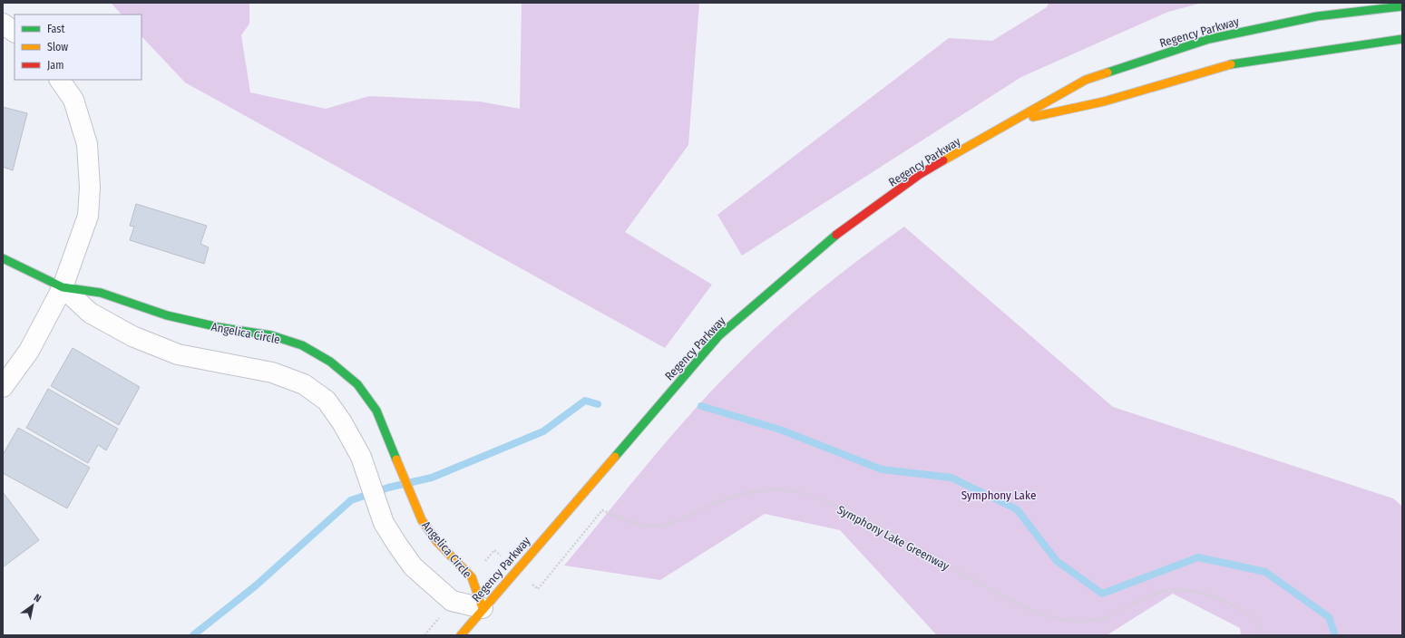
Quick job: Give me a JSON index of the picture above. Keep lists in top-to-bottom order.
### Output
{
  "streets": {
    "street": ["Regency Parkway", "Angelica Circle"],
    "path": ["Symphony Lake Greenway"]
  },
  "crossings": [
    ["Regency Parkway", "Angelica Circle"]
  ],
  "parks": ["Symphony Lake"],
  "legend": ["Fast", "Slow", "Jam"],
  "north": "top right"
}
